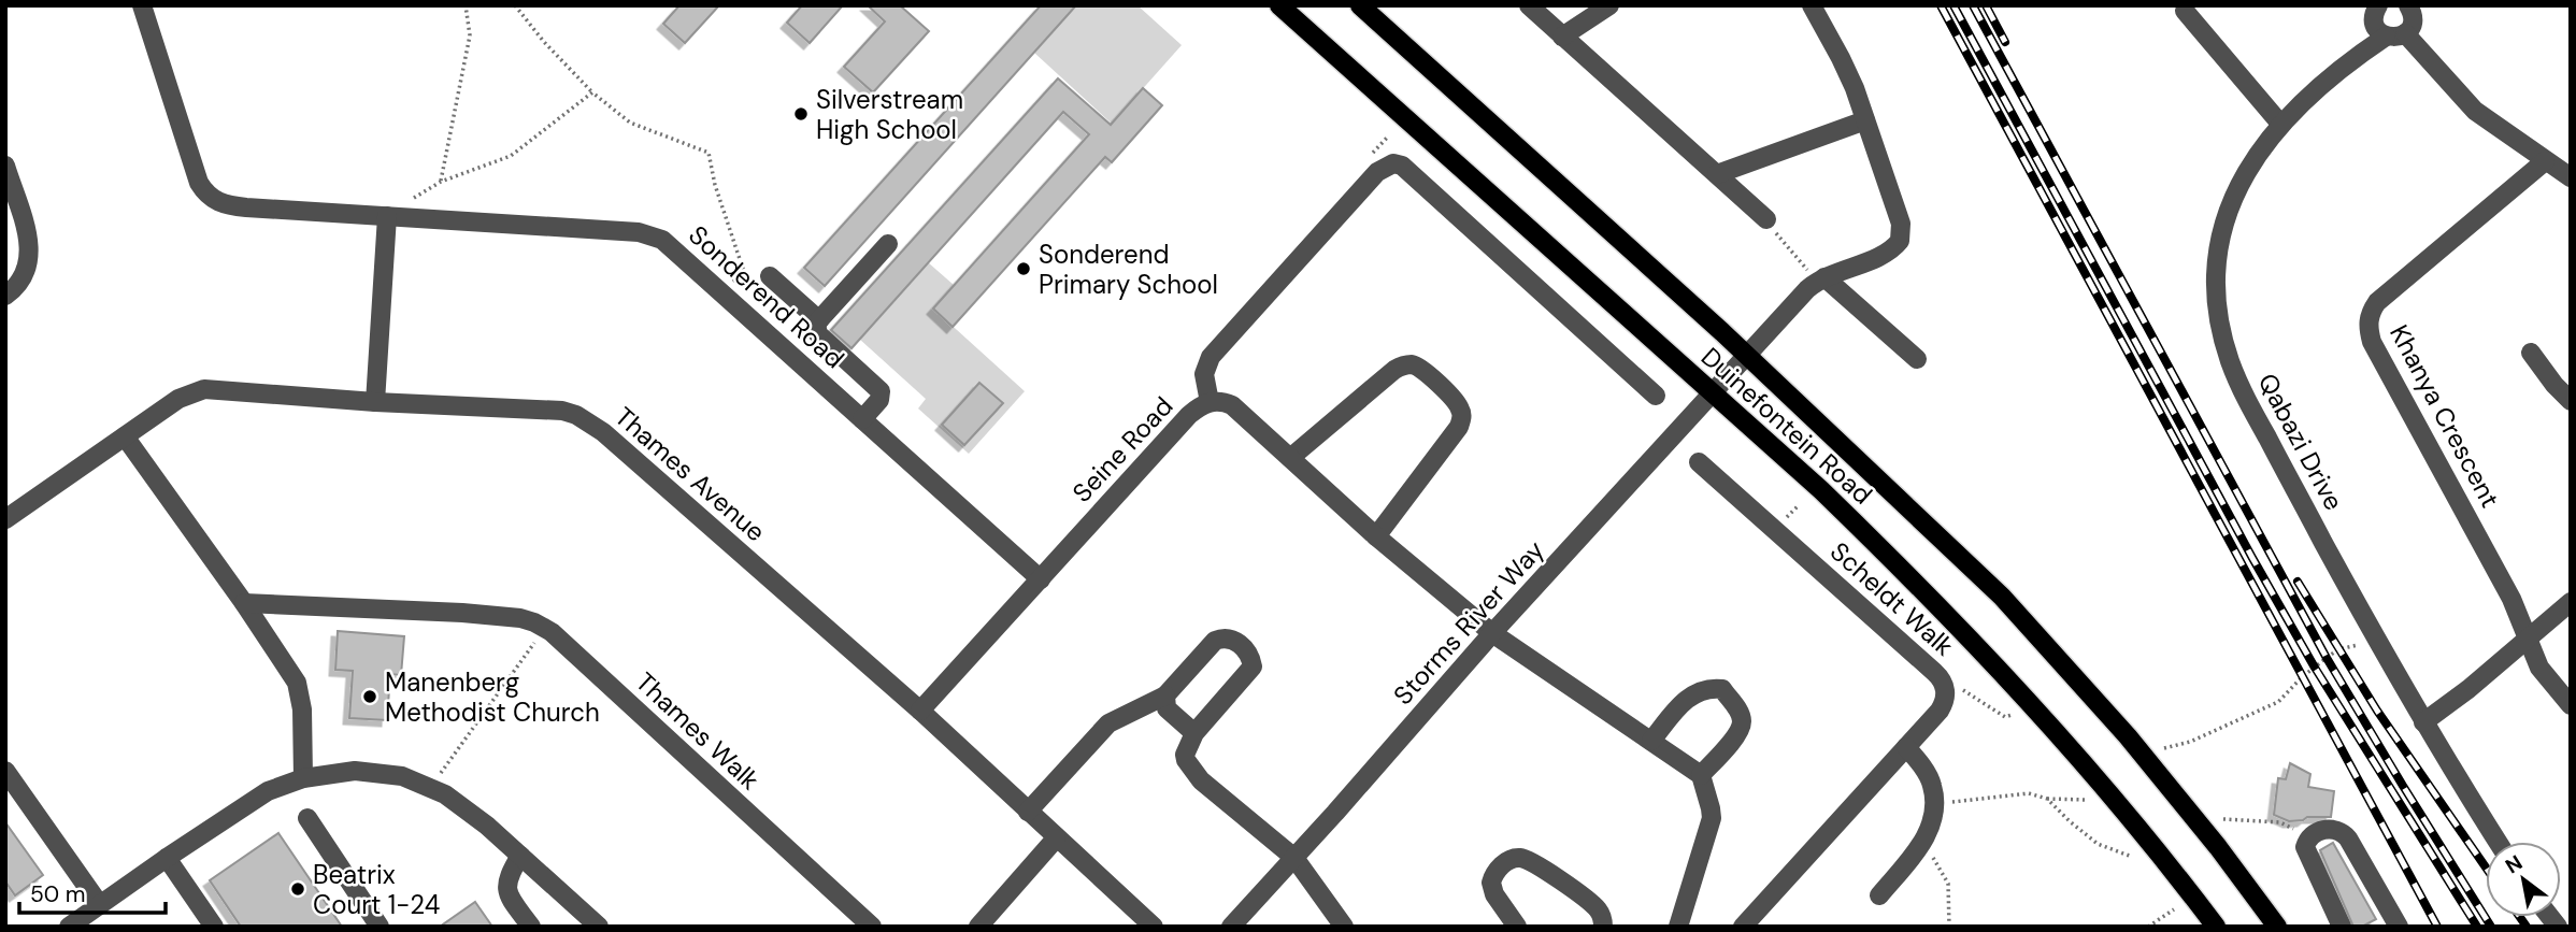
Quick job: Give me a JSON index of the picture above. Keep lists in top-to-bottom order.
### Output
{
  "streets": {
    "main road": ["Duinefontein Road"],
    "street": [
      "Sonderend Road",
      "Khanya Crescent",
      "Qabazi Drive",
      "Seine Road",
      "Thames Avenue",
      "Scheldt Walk",
      "Storms River Way",
      "Thames Walk"
    ]
  },
  "crossings": [
    ["Sonderend Road", "Seine Road"],
    ["Duinefontein Road", "Storms River Way"],
    ["Seine Road", "Thames Avenue"],
    ["Seine Road", "Storms River Way"]
  ],
  "places": [
    "Silverstream High School",
    "Sonderend Primary School",
    "Manenberg Methodist Church",
    "Beatrix Court 1-24"
  ],
  "scale_bar": "50 m",
  "north": "top left"
}
